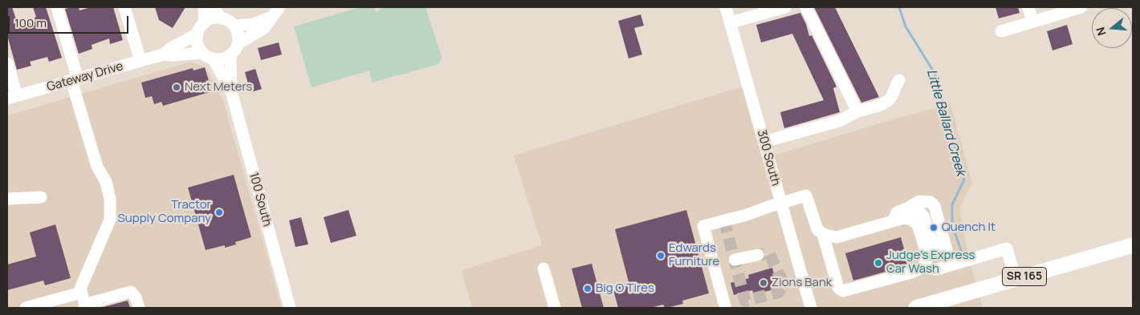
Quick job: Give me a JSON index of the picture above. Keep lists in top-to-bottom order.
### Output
{
  "streets": {
    "main road": ["SR 165"],
    "street": ["Gateway Drive", "300 South", "100 South"]
  },
  "crossings": [
    ["Gateway Drive", "100 South"]
  ],
  "water": ["Little Ballard Creek"],
  "places": [
    "Next Meters",
    "Tractor Supply Company",
    "Quench It",
    "Edwards Furniture",
    "Judge's Express Car Wash",
    "Zions Bank",
    "Big O Tires"
  ],
  "scale_bar": "100 m",
  "north": "left"
}
